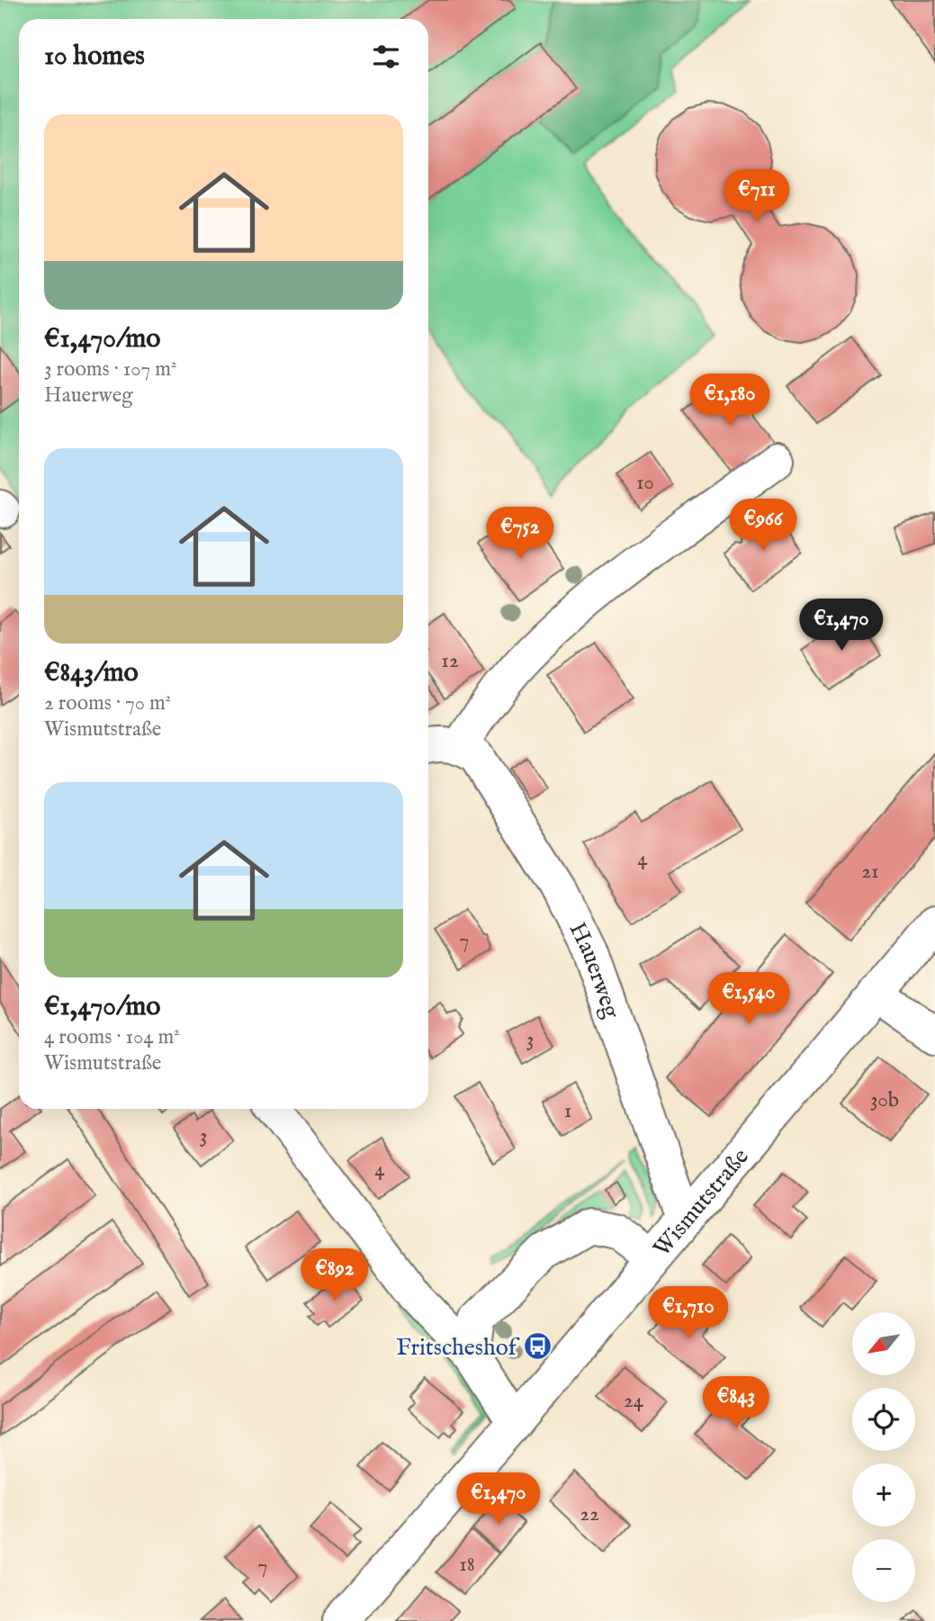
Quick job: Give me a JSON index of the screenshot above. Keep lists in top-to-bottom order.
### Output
{
  "streets": {
    "street": ["Hauerweg", "Wismutstraße"]
  },
  "crossings": [
    ["Hauerweg", "Wismutstraße"]
  ],
  "places": {
    "bus stop": ["Fritscheshof"]
  },
  "house_numbers": [
    "10",
    "12",
    "4",
    "21",
    "7",
    "3",
    "30b",
    "1",
    "3",
    "4",
    "24",
    "22",
    "18",
    "7"
  ],
  "north": "bottom left",
  "page": {
    "heading": "10 homes",
    "list": [
      {
        "name": "€1,470/mo",
        "note": "3 rooms · 107 m² · Hauerweg"
      },
      {
        "name": "€843/mo",
        "note": "2 rooms · 70 m² · Wismutstraße"
      },
      {
        "name": "€1,470/mo",
        "note": "4 rooms · 104 m² · Wismutstraße"
      }
    ],
    "price": [
      "€711",
      "€1,180",
      "€966",
      "€752",
      "€1,470",
      "€1,540",
      "€892",
      "€1,710",
      "€843",
      "€1,470"
    ],
    "map_buttons": ["+", "−"]
  }
}
